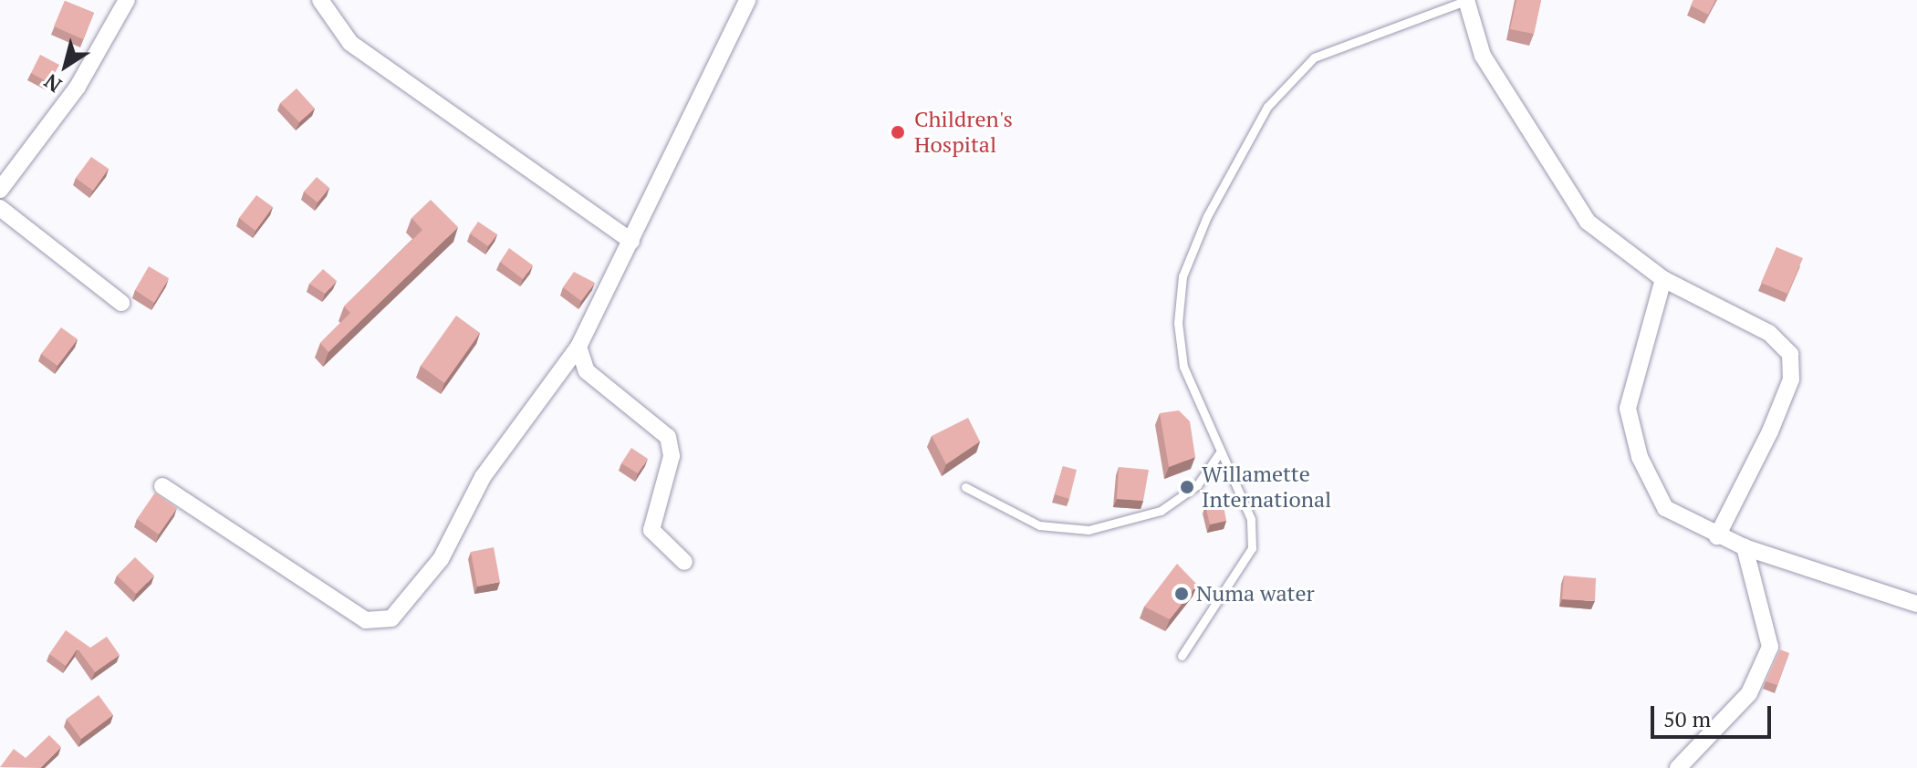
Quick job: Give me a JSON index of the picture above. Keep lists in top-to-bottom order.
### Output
{
  "places": ["Children's Hospital", "Willamette International", "Numa water"],
  "scale_bar": "50 m",
  "north": "bottom left"
}
